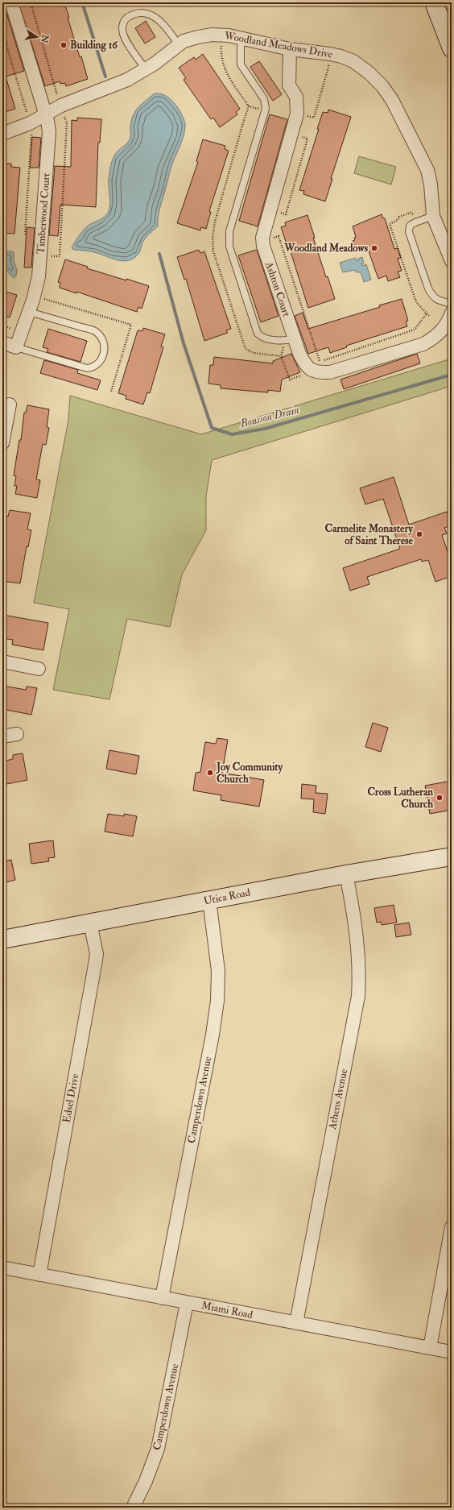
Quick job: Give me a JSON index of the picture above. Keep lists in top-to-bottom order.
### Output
{
  "streets": {
    "main road": ["Utica Road"],
    "street": [
      "Woodland Meadows Drive",
      "Timberwood Court",
      "Ashton Court",
      "Edsel Drive",
      "Athens Avenue",
      "Camperdown Avenue",
      "Miami Road"
    ]
  },
  "crossings": [
    ["Woodland Meadows Drive", "Timberwood Court"],
    ["Woodland Meadows Drive", "Ashton Court"],
    ["Utica Road", "Edsel Drive"],
    ["Utica Road", "Athens Avenue"],
    ["Utica Road", "Camperdown Avenue"],
    ["Edsel Drive", "Miami Road"],
    ["Athens Avenue", "Miami Road"],
    ["Camperdown Avenue", "Miami Road"]
  ],
  "water": ["Bousson Drain"],
  "places": [
    "Building 16",
    "Woodland Meadows",
    "Carmelite Monastery of Saint Therese",
    "Joy Community Church",
    "Cross Lutheran Church"
  ],
  "north": "right"
}
